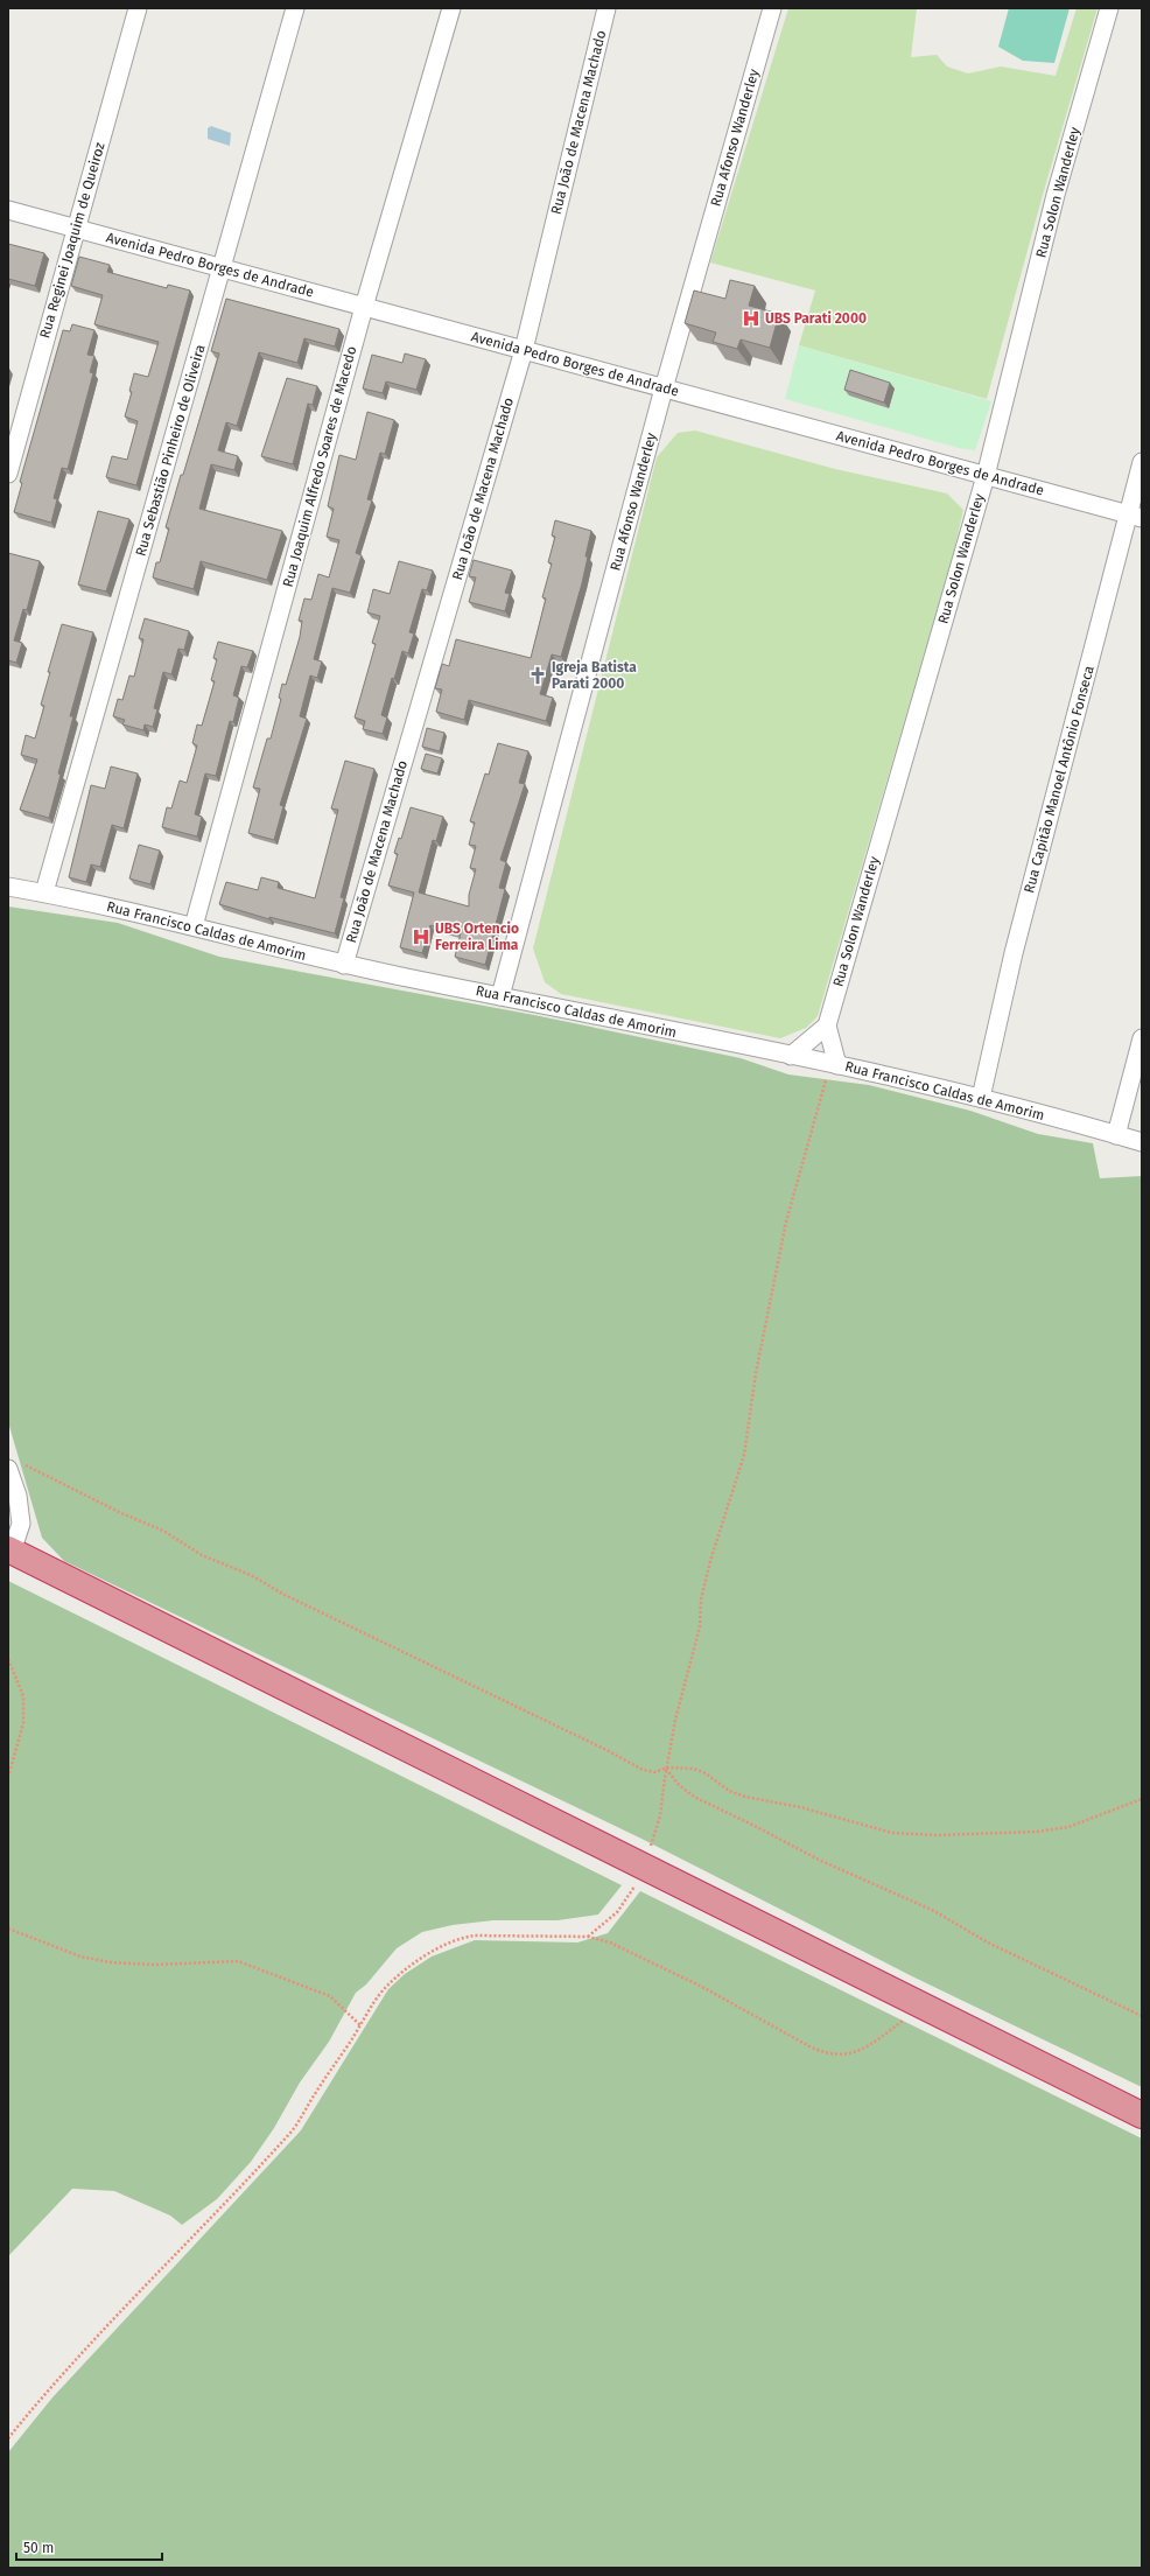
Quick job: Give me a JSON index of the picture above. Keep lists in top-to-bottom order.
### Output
{
  "streets": {
    "street": [
      "Rua João de Macena Machado",
      "Rua Afonso Wanderley",
      "Rua Solon Wanderley",
      "Rua Reginei Joaquim de Queiroz",
      "Avenida Pedro Borges de Andrade",
      "Rua Sebastião Pinheiro de Oliveira",
      "Rua Joaquim Alfredo Soares de Macedo",
      "Rua Capitão Manoel Antônio Fonseca",
      "Rua Francisco Caldas de Amorim"
    ]
  },
  "crossings": [
    ["Rua João de Macena Machado", "Avenida Pedro Borges de Andrade"],
    ["Rua João de Macena Machado", "Rua Francisco Caldas de Amorim"],
    ["Rua Afonso Wanderley", "Avenida Pedro Borges de Andrade"],
    ["Rua Afonso Wanderley", "Rua Francisco Caldas de Amorim"],
    ["Rua Solon Wanderley", "Avenida Pedro Borges de Andrade"],
    ["Rua Reginei Joaquim de Queiroz", "Avenida Pedro Borges de Andrade"],
    ["Avenida Pedro Borges de Andrade", "Rua Sebastião Pinheiro de Oliveira"],
    ["Avenida Pedro Borges de Andrade", "Rua Joaquim Alfredo Soares de Macedo"],
    ["Avenida Pedro Borges de Andrade", "Rua Capitão Manoel Antônio Fonseca"],
    ["Rua Sebastião Pinheiro de Oliveira", "Rua Francisco Caldas de Amorim"],
    ["Rua Joaquim Alfredo Soares de Macedo", "Rua Francisco Caldas de Amorim"],
    ["Rua Capitão Manoel Antônio Fonseca", "Rua Francisco Caldas de Amorim"]
  ],
  "places": {
    "hospital": ["UBS Parati 2000", "UBS Ortencio Ferreira Lima"],
    "church": ["Igreja Batista Parati 2000"]
  },
  "scale_bar": "50 m"
}
